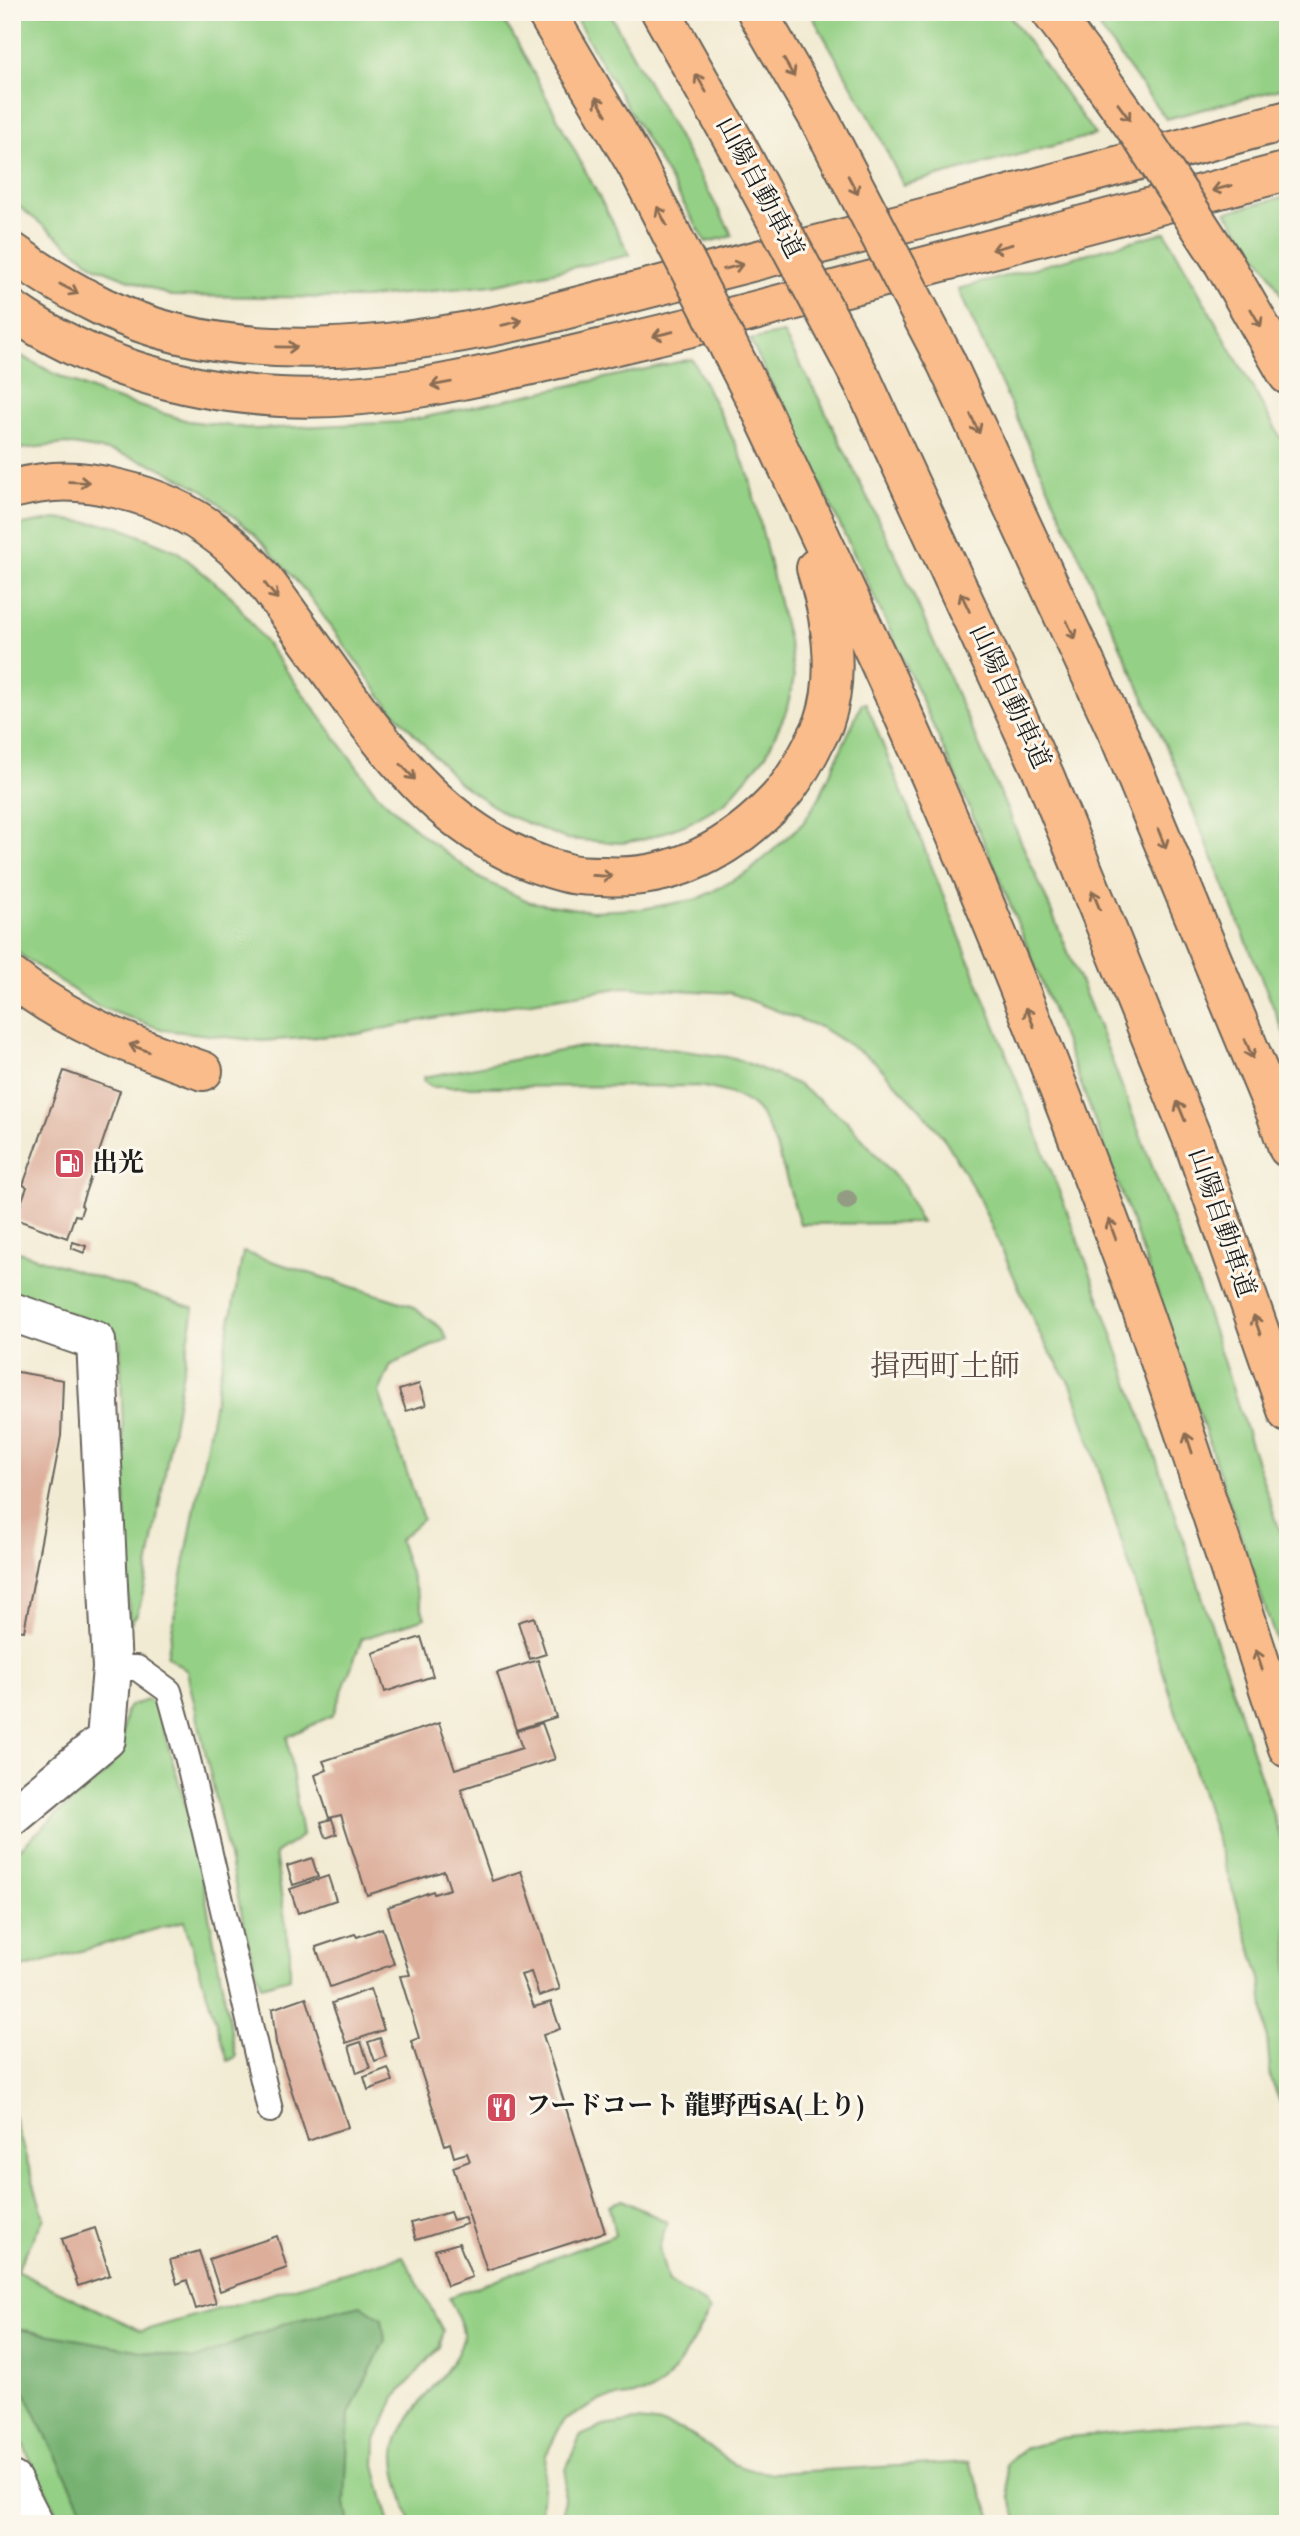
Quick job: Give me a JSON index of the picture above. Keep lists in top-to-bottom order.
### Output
{
  "streets": {
    "highway": ["山陽自動車道"]
  },
  "districts": ["揖西町土師"],
  "places": {
    "fuel station": ["出光"],
    "restaurant": ["フードコート 龍野西SA(上り)"]
  }
}
